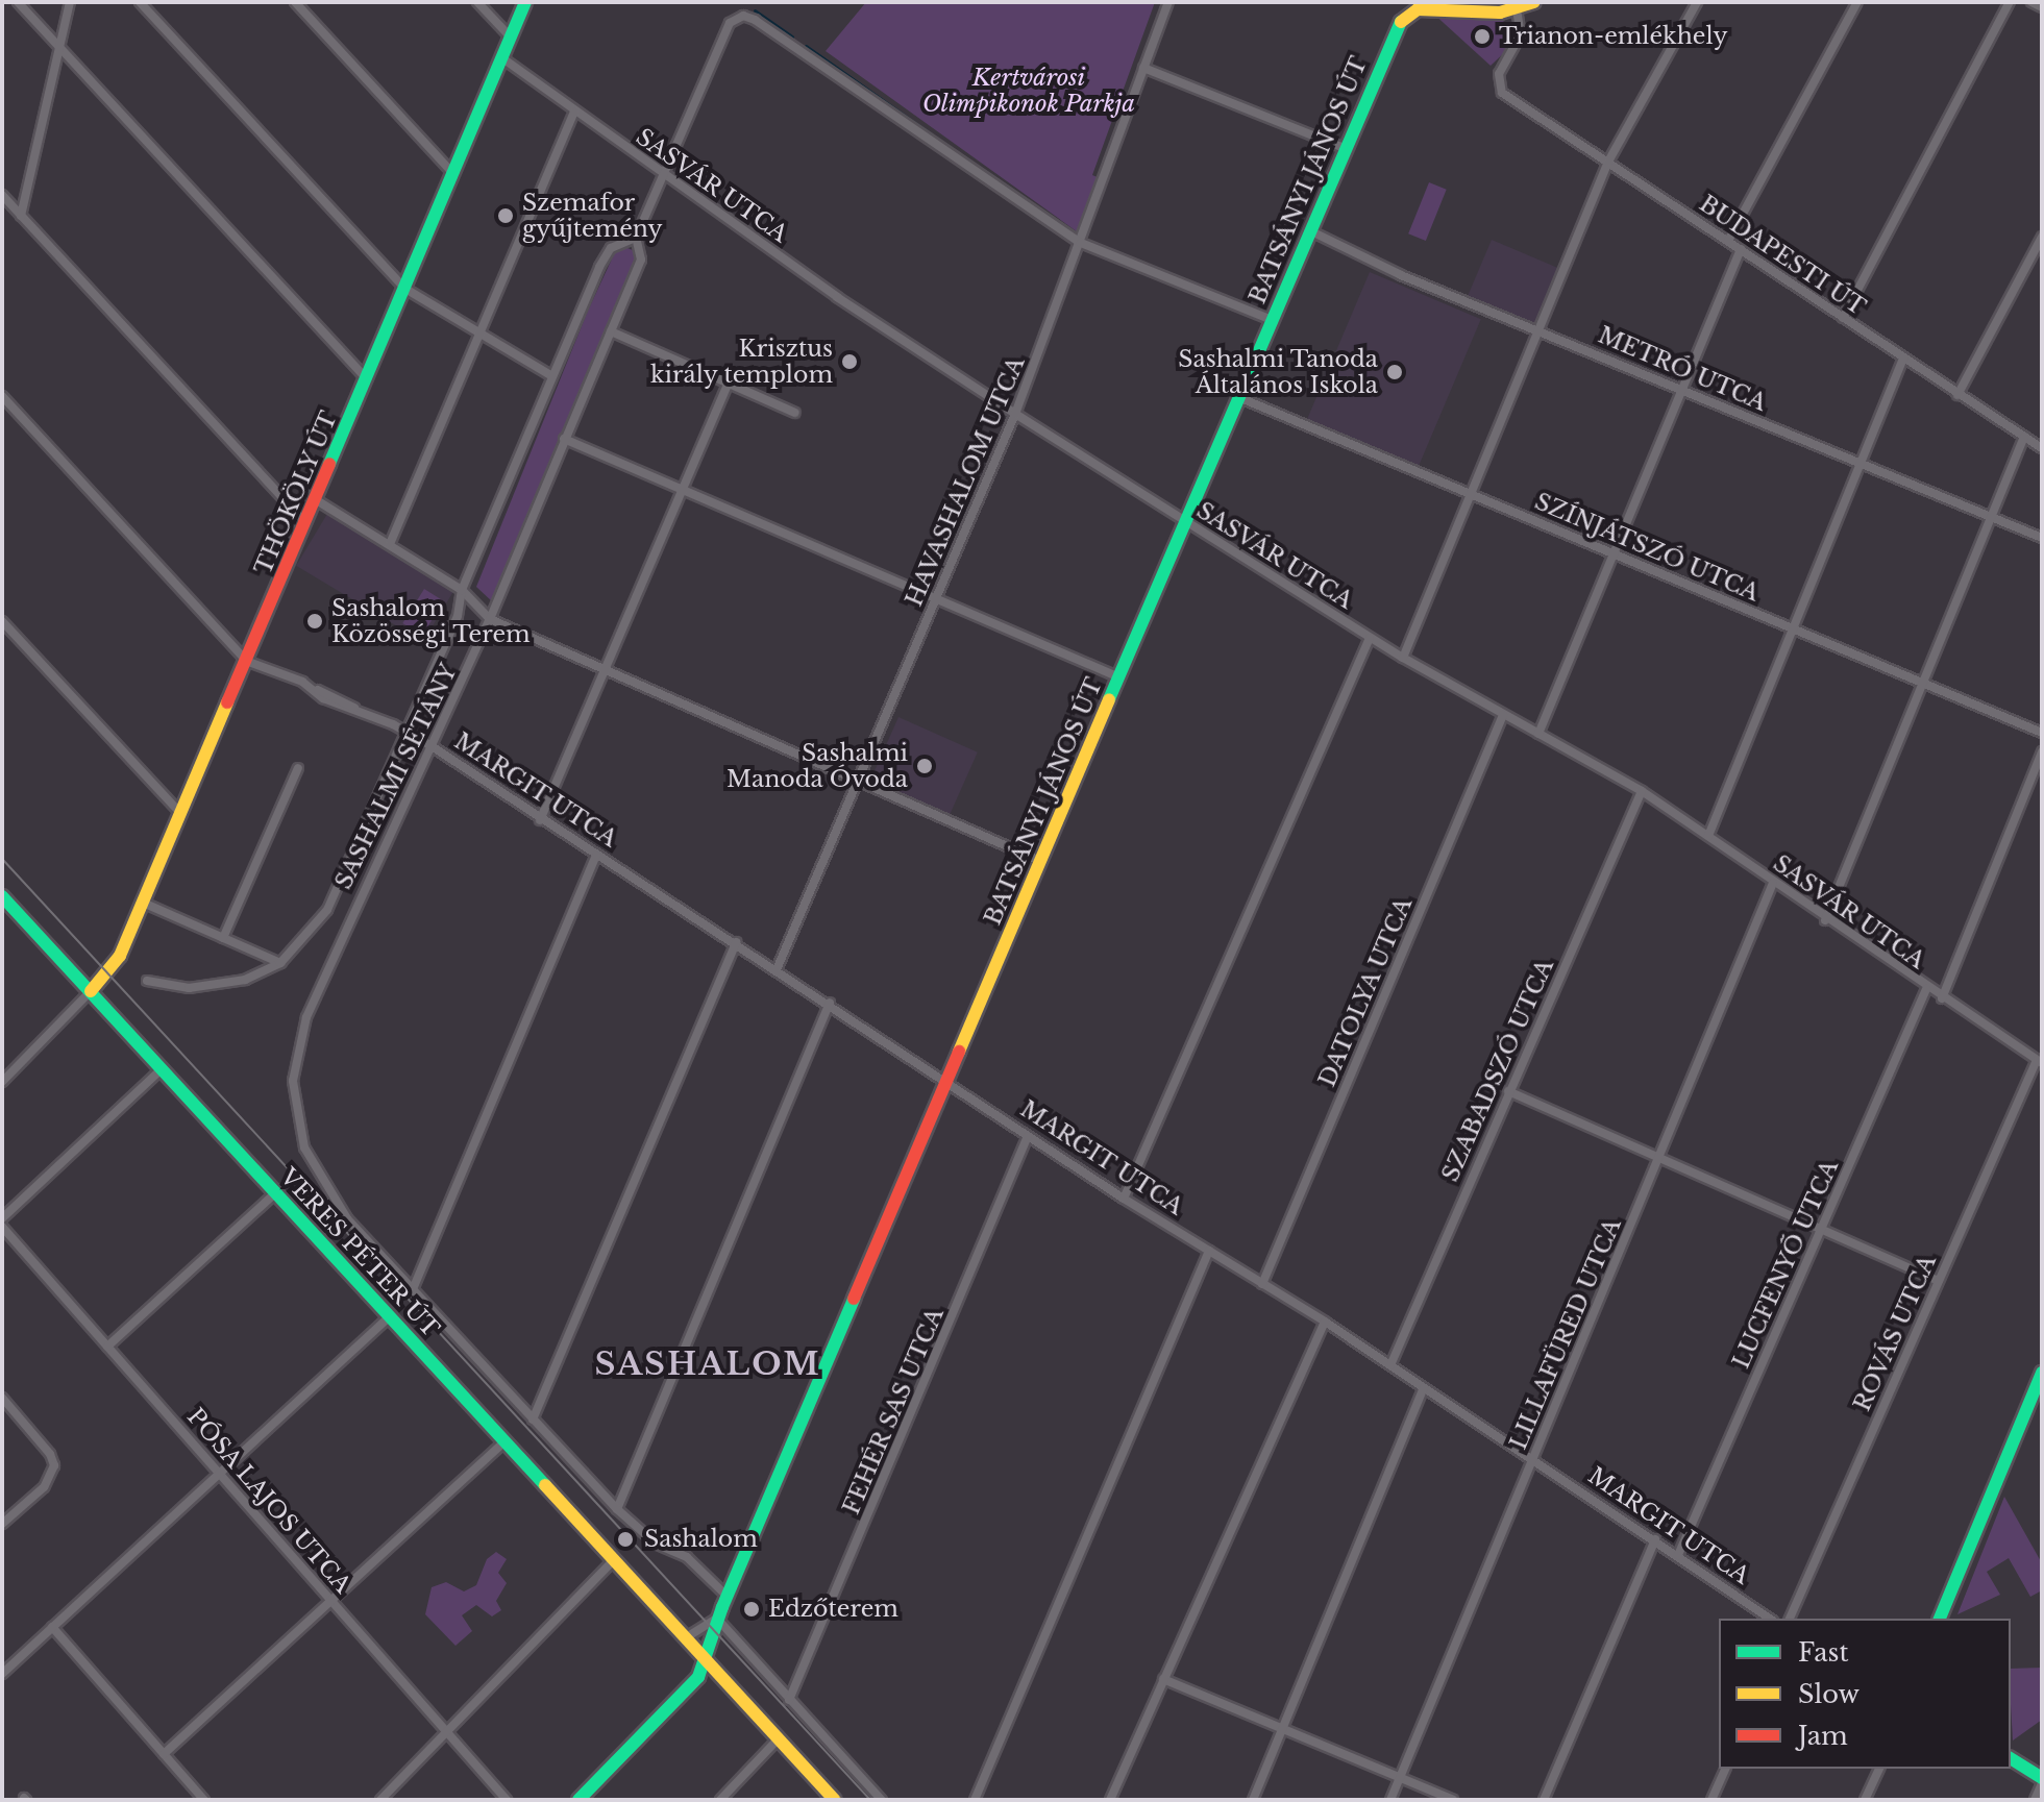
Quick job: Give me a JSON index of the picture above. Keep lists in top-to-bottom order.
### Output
{
  "streets": {
    "street": [
      "BATSÁNYI JÁNOS ÚT",
      "SASVÁR UTCA",
      "BUDAPESTI ÚT",
      "METRÓ UTCA",
      "HAVASHALOM UTCA",
      "THÖKÖLY ÚT",
      "SZÍNJÁTSZÓ UTCA",
      "SASHALMI SÉTÁNY",
      "MARGIT UTCA",
      "DATOLYA UTCA",
      "SZABADSZÓ UTCA",
      "VERES PÉTER ÚT",
      "LUCFENYŐ UTCA",
      "ROVÁS UTCA",
      "LILLAFÜRED UTCA",
      "FEHÉR SAS UTCA",
      "PÓSA LAJOS UTCA"
    ]
  },
  "crossings": [
    ["BATSÁNYI JÁNOS ÚT", "SASVÁR UTCA"],
    ["BATSÁNYI JÁNOS ÚT", "METRÓ UTCA"],
    ["BATSÁNYI JÁNOS ÚT", "SZÍNJÁTSZÓ UTCA"],
    ["BATSÁNYI JÁNOS ÚT", "MARGIT UTCA"],
    ["BATSÁNYI JÁNOS ÚT", "VERES PÉTER ÚT"],
    ["SASVÁR UTCA", "HAVASHALOM UTCA"],
    ["SASVÁR UTCA", "THÖKÖLY ÚT"],
    ["SASVÁR UTCA", "SASHALMI SÉTÁNY"],
    ["SASVÁR UTCA", "DATOLYA UTCA"],
    ["SASVÁR UTCA", "SZABADSZÓ UTCA"],
    ["SASVÁR UTCA", "LUCFENYŐ UTCA"],
    ["SASVÁR UTCA", "ROVÁS UTCA"],
    ["SASVÁR UTCA", "LILLAFÜRED UTCA"],
    ["HAVASHALOM UTCA", "SASHALMI SÉTÁNY"],
    ["HAVASHALOM UTCA", "MARGIT UTCA"],
    ["THÖKÖLY ÚT", "MARGIT UTCA"],
    ["THÖKÖLY ÚT", "VERES PÉTER ÚT"],
    ["SASHALMI SÉTÁNY", "MARGIT UTCA"],
    ["SASHALMI SÉTÁNY", "VERES PÉTER ÚT"],
    ["MARGIT UTCA", "DATOLYA UTCA"],
    ["MARGIT UTCA", "SZABADSZÓ UTCA"],
    ["MARGIT UTCA", "LUCFENYŐ UTCA"],
    ["MARGIT UTCA", "LILLAFÜRED UTCA"],
    ["MARGIT UTCA", "FEHÉR SAS UTCA"]
  ],
  "districts": ["SASHALOM"],
  "parks": ["Kertvárosi Olimpikonok Parkja"],
  "places": [
    "Trianon-emlékhely",
    "Szemafor gyűjtemény",
    "Krisztus király templom",
    "Sashalmi Tanoda Általános Iskola",
    "Sashalom Közösségi Terem",
    "Sashalmi Manoda Óvoda",
    "Sashalom",
    "Edzőterem"
  ],
  "legend": ["Fast", "Slow", "Jam"]
}
